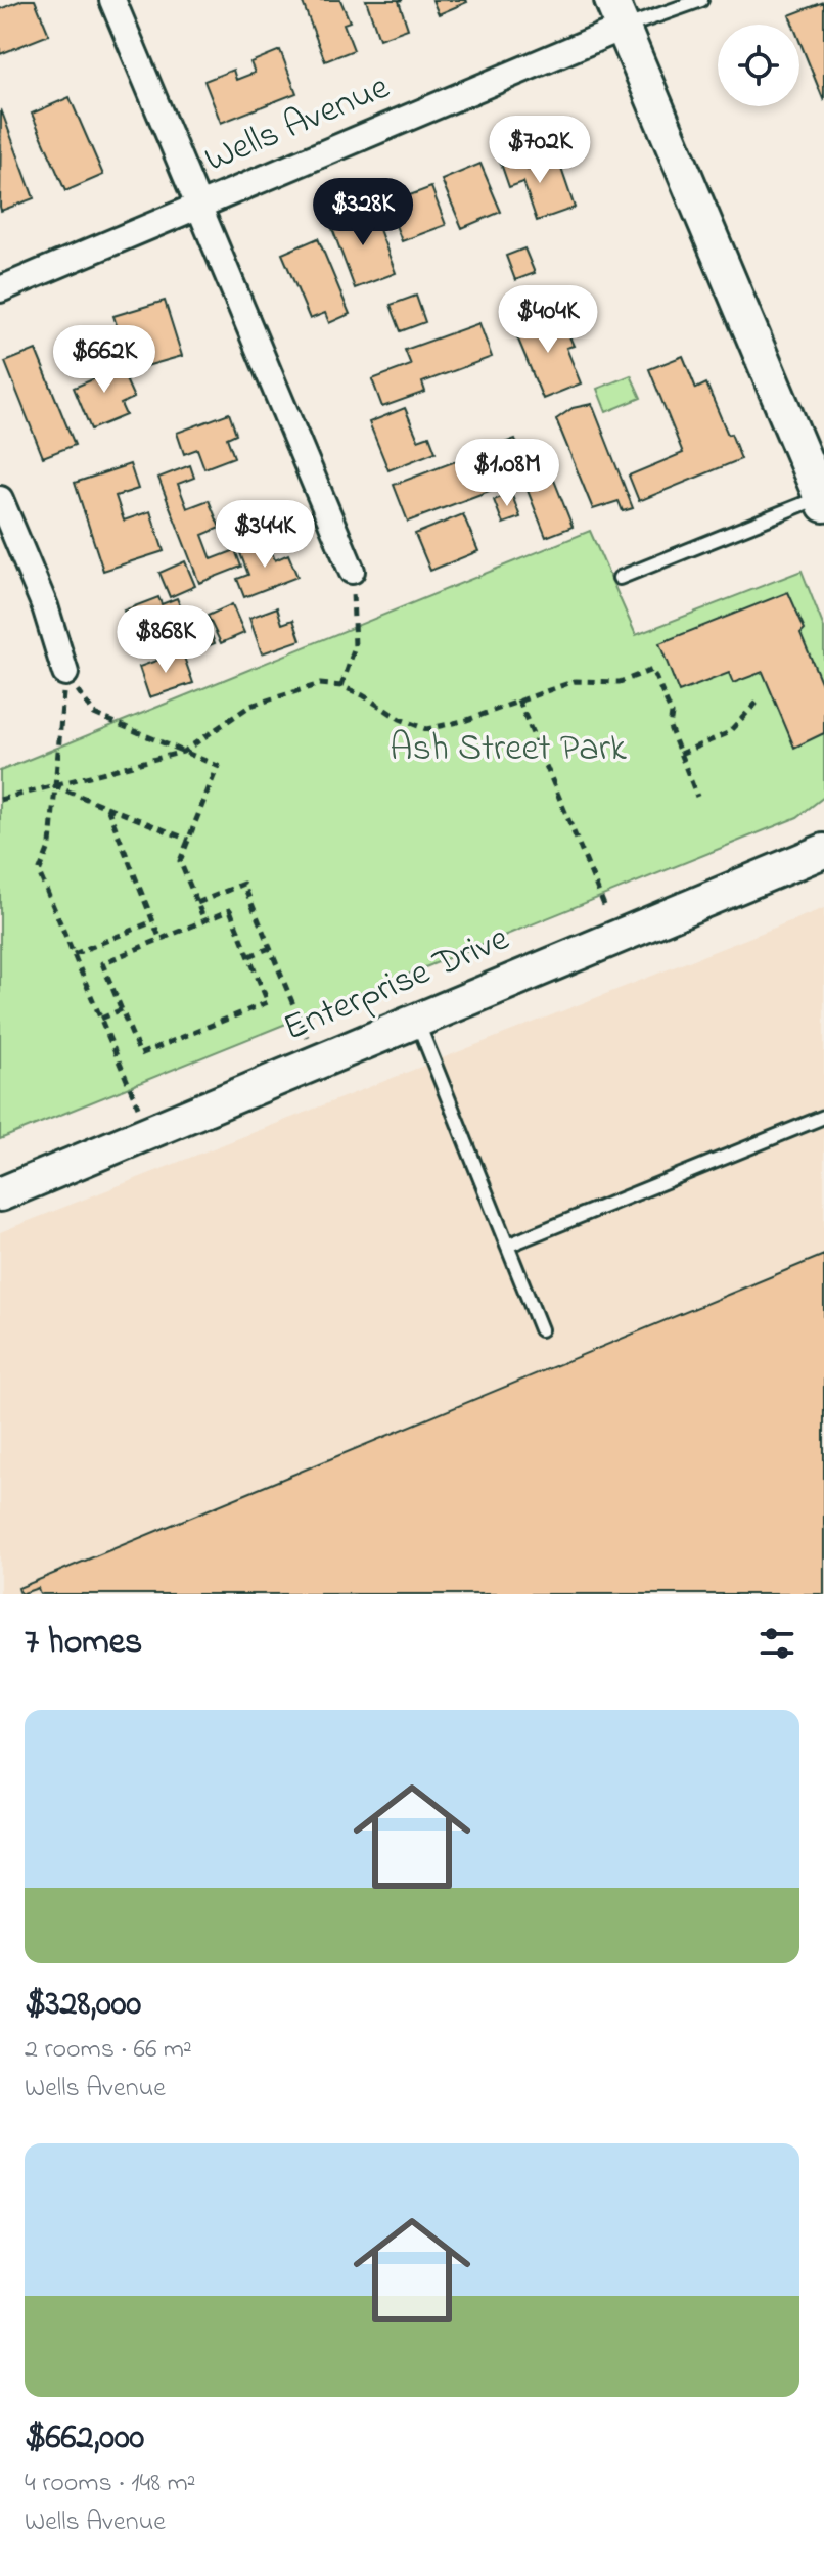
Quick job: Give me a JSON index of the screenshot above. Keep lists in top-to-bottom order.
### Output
{
  "streets": {
    "street": ["Wells Avenue", "Enterprise Drive"]
  },
  "parks": ["Ash Street Park"],
  "page": {
    "price": [
      "$702K",
      "$328K",
      "$404K",
      "$662K",
      "$1.08M",
      "$344K",
      "$868K"
    ],
    "heading": "7 homes",
    "list": [
      {
        "name": "$328,000",
        "note": "2 rooms · 66 m² · Wells Avenue"
      },
      {
        "name": "$662,000",
        "note": "4 rooms · 148 m² · Wells Avenue"
      }
    ]
  }
}
